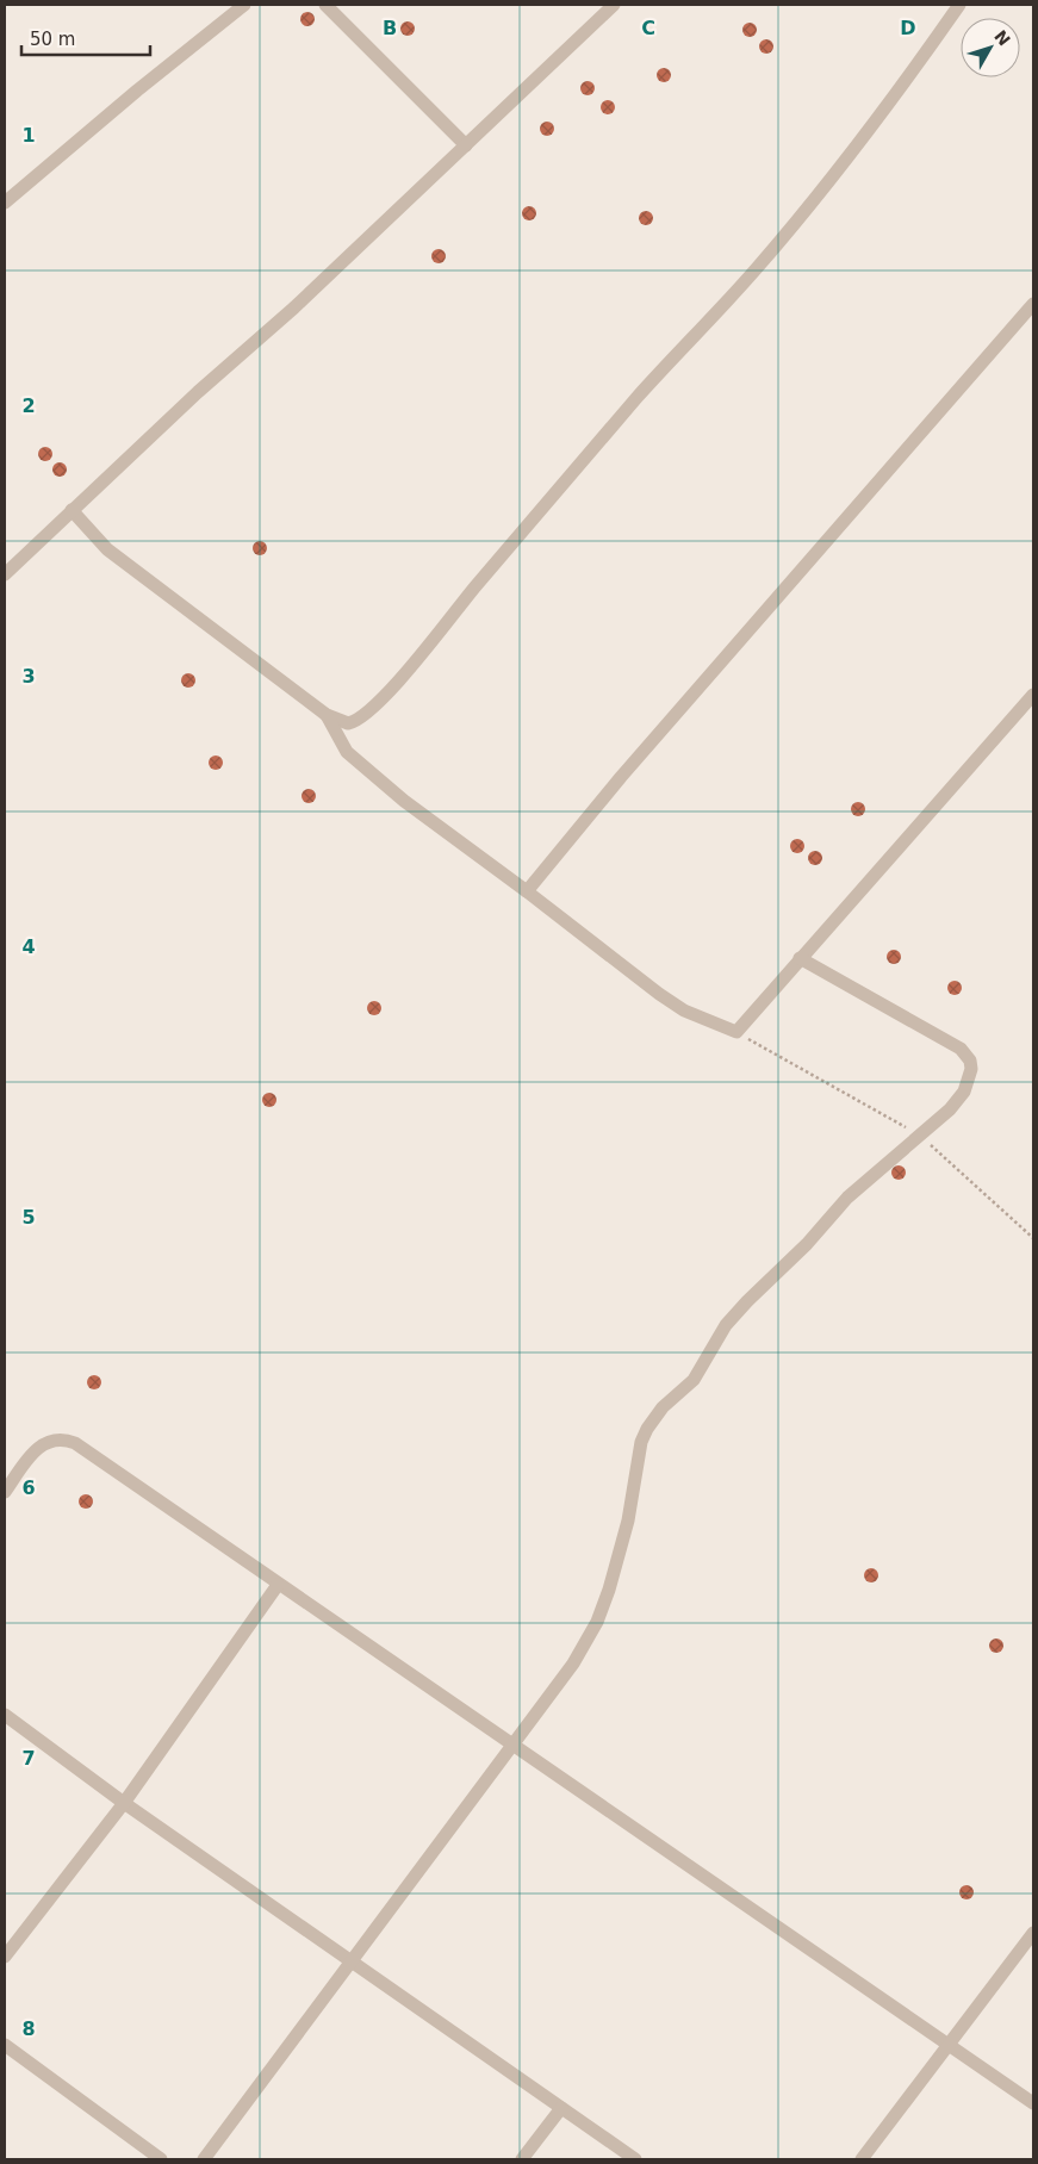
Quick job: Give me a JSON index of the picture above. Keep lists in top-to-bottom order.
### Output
{
  "scale_bar": "50 m",
  "north": "top right",
  "grid": {
    "columns": ["B", "C", "D"],
    "rows": [
      "1",
      "2",
      "3",
      "4",
      "5",
      "6",
      "7",
      "8"
    ]
  }
}
